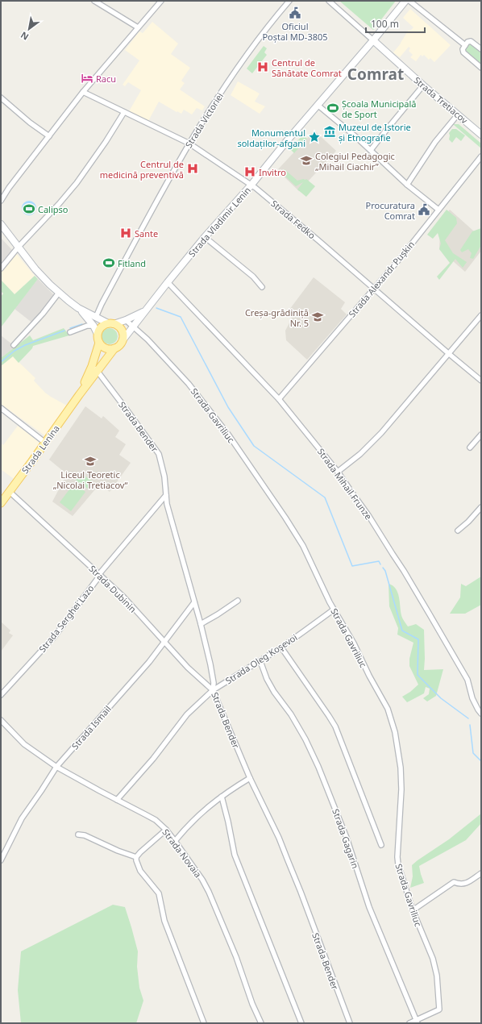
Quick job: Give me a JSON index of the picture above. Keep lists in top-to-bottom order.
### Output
{
  "streets": {
    "main road": ["Strada Tretiacov", "Strada Vladimir Lenin", "Strada Lenina"],
    "street": [
      "Strada Victoriei",
      "Strada Fedko",
      "Strada Alexandr Pușkin",
      "Strada Gavriliuc",
      "Strada Bender",
      "Strada Mihail Frunze",
      "Strada Dubinin",
      "Strada Serghei Lazo",
      "Strada Oleg Koşevoi",
      "Strada Ismail",
      "Strada Gagarin",
      "Strada Novaia"
    ]
  },
  "crossings": [
    ["Strada Tretiacov", "Strada Vladimir Lenin"],
    ["Strada Victoriei", "Strada Fedko"],
    ["Strada Fedko", "Strada Vladimir Lenin"],
    ["Strada Fedko", "Strada Alexandr Pușkin"],
    ["Strada Vladimir Lenin", "Strada Gavriliuc"],
    ["Strada Vladimir Lenin", "Strada Mihail Frunze"],
    ["Strada Alexandr Pușkin", "Strada Mihail Frunze"],
    ["Strada Gavriliuc", "Strada Oleg Koşevoi"],
    ["Strada Gavriliuc", "Strada Gagarin"],
    ["Strada Bender", "Strada Lenina"],
    ["Strada Bender", "Strada Dubinin"],
    ["Strada Bender", "Strada Serghei Lazo"],
    ["Strada Bender", "Strada Oleg Koşevoi"],
    ["Strada Bender", "Strada Ismail"],
    ["Strada Lenina", "Strada Dubinin"],
    ["Strada Dubinin", "Strada Serghei Lazo"],
    ["Strada Dubinin", "Strada Oleg Koşevoi"],
    ["Strada Dubinin", "Strada Ismail"],
    ["Strada Oleg Koşevoi", "Strada Gagarin"],
    ["Strada Oleg Koşevoi", "Strada Novaia"],
    ["Strada Ismail", "Strada Novaia"]
  ],
  "districts": ["Comrat"],
  "places": {
    "public building": ["Oficiul Poștal MD-3805", "Procuratura Comrat"],
    "hospital": [
      "Centrul de Sănătate Comrat",
      "Centrul de medicină preventivă",
      "Invitro",
      "Sante"
    ],
    "hotel": ["Racu"],
    "sports": ["Școala Municipală de Sport", "Calipso", "Fitland"],
    "museum": ["Muzeul de Istorie și Etnografie"],
    "place": ["Monumentul soldaților-afgani"],
    "school or university": ["Colegiul Pedagogic „Mihail Ciachir”", "Creșa-grădiniță Nr. 5", "Liceul Teoretic „Nicolai Tretiacov“"]
  },
  "scale_bar": "100 m",
  "north": "bottom left"
}
